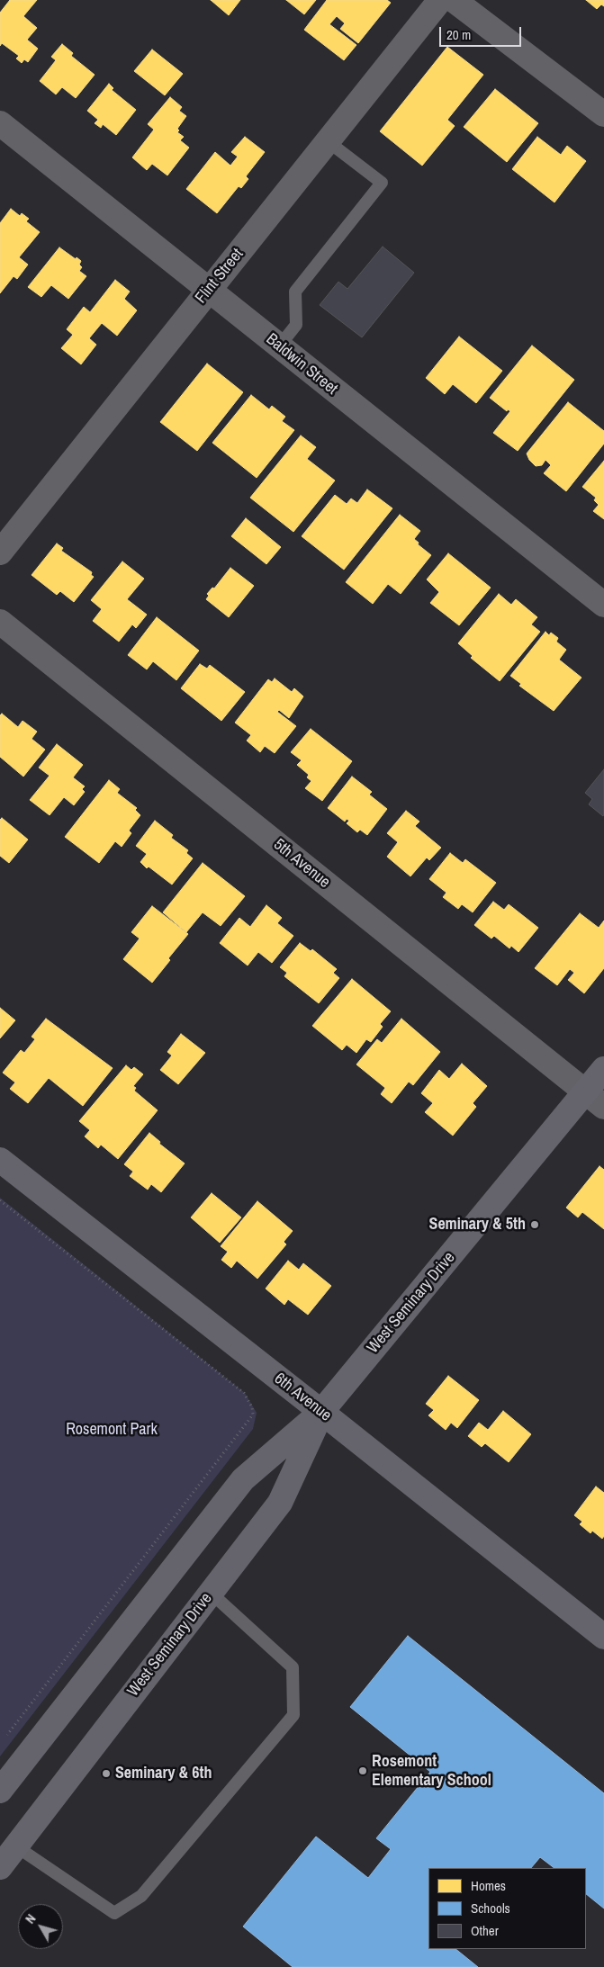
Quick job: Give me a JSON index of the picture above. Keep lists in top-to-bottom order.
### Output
{
  "streets": {
    "main road": ["West Seminary Drive", "6th Avenue"],
    "street": ["Flint Street", "Baldwin Street", "5th Avenue"]
  },
  "crossings": [
    ["Flint Street", "Baldwin Street"],
    ["5th Avenue", "West Seminary Drive"],
    ["West Seminary Drive", "6th Avenue"]
  ],
  "parks": ["Rosemont Park"],
  "places": ["Seminary & 5th", "Rosemont Elementary School", "Seminary & 6th"],
  "legend": ["Homes", "Schools", "Other"],
  "scale_bar": "20 m",
  "north": "top left"
}
